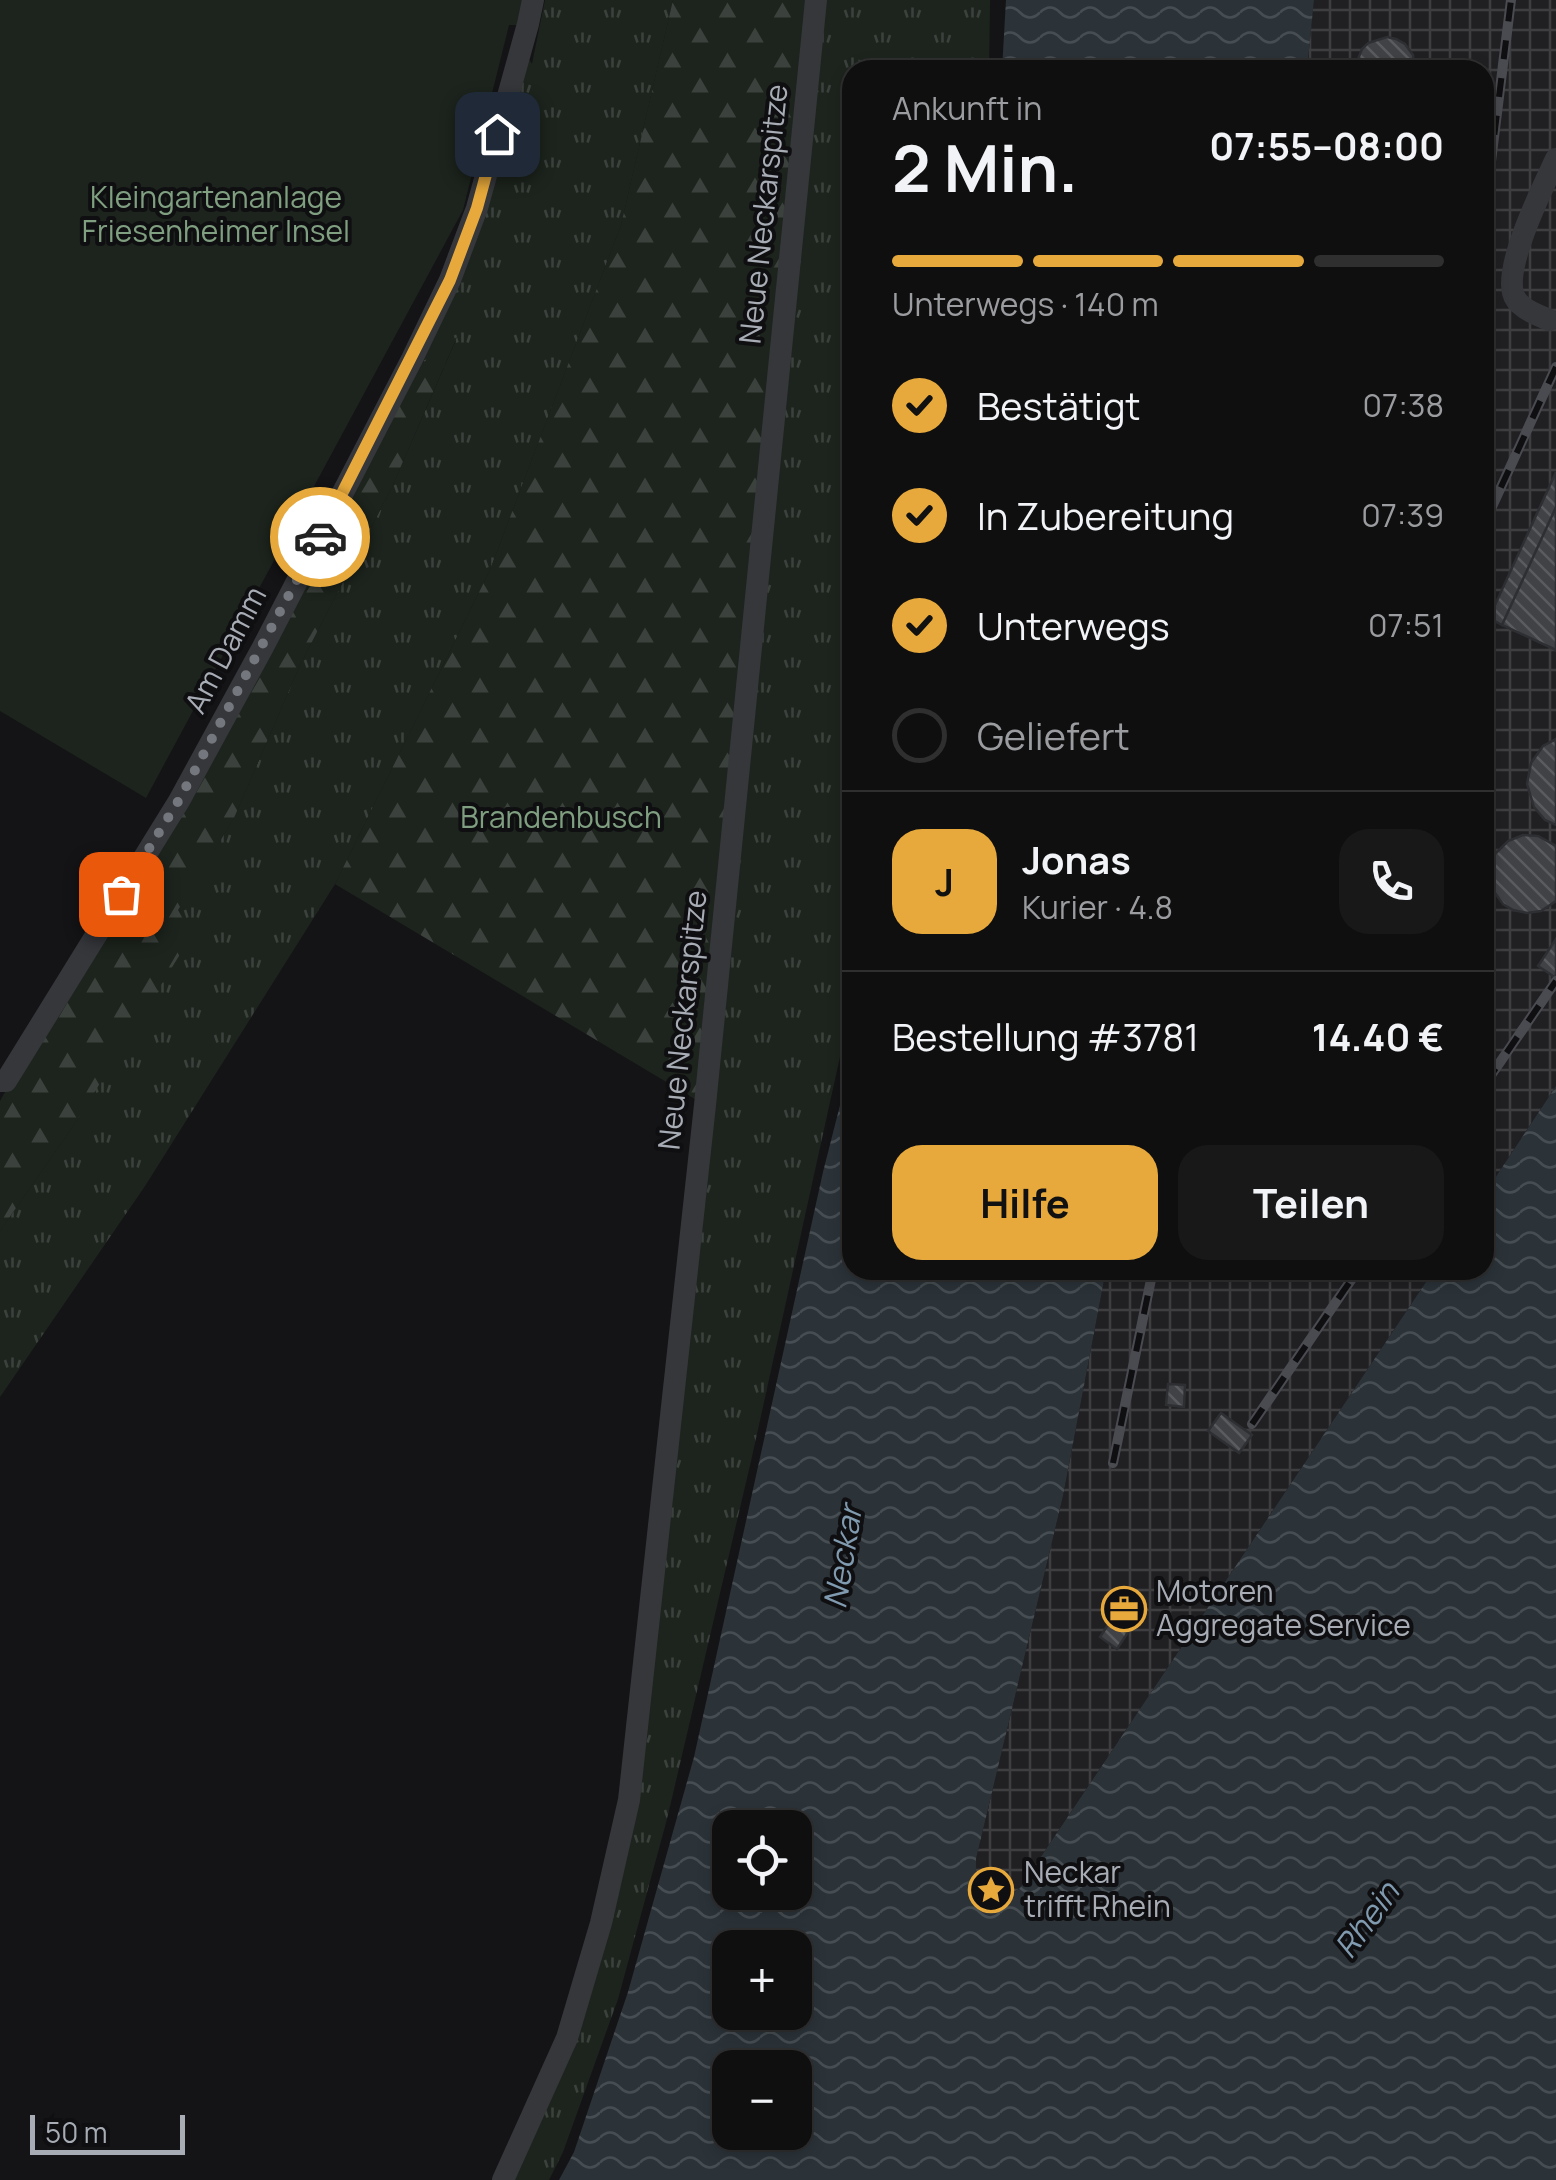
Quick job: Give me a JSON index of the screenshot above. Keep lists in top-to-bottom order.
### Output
{
  "streets": {
    "lane": ["Neue Neckarspitze", "Am Damm"]
  },
  "water": ["Neckar", "Rhein"],
  "parks": ["Kleingartenanlage Friesenheimer Insel", "Brandenbusch"],
  "places": {
    "office": ["Motoren Aggregate Service"],
    "place": ["Neckar trifft Rhein"]
  },
  "scale_bar": "50 m",
  "page": {
    "heading": ["2 Min.", "Ankunft in", "07:55–08:00"],
    "panel": [
      "Jonas",
      "Kurier · 4.8",
      "Bestellung #3781",
      "14.40 €"
    ],
    "bar": "Unterwegs · 140 m",
    "list": [
      ["Bestätigt", "07:38"],
      ["In Zubereitung", "07:39"],
      ["Unterwegs", "07:51"],
      "Geliefert"
    ],
    "round": "J",
    "buttons": ["Hilfe", "Teilen"],
    "map_buttons": ["+", "−"],
    "scale": "50 m"
  }
}
